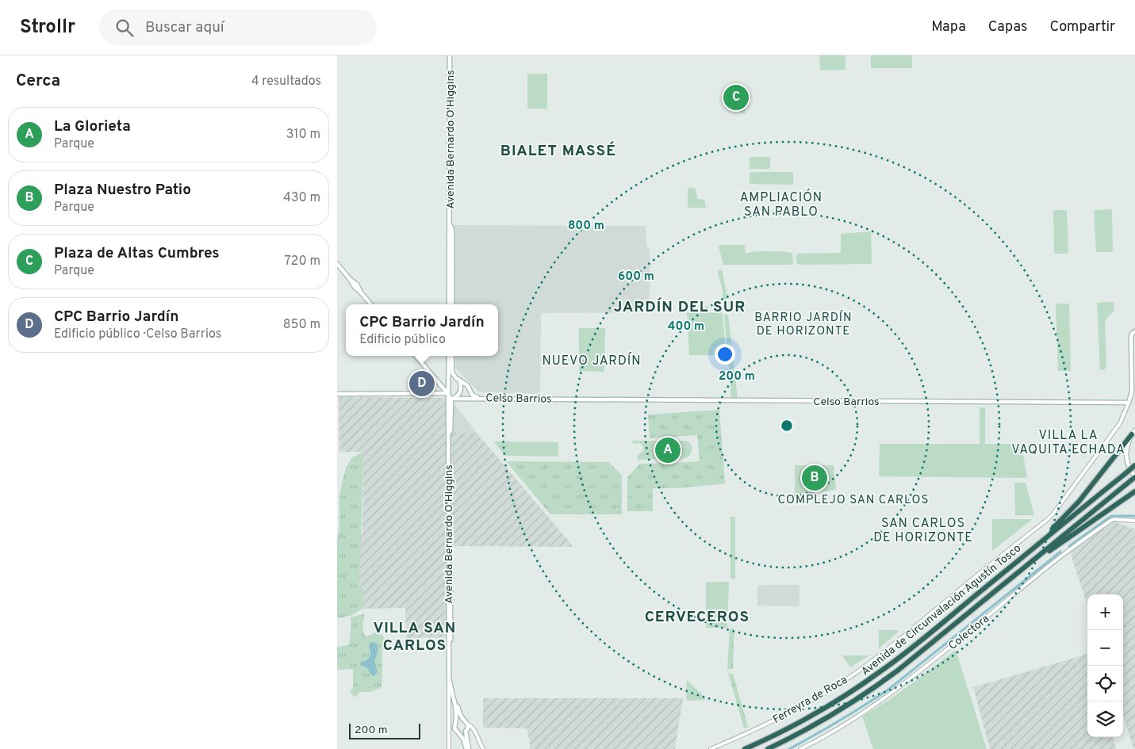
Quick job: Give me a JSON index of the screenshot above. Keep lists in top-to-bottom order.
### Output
{
  "streets": {
    "highway": ["Avenida de Circunvalación Agustín Tosco"],
    "main road": ["Avenida Bernardo O'Higgins", "Celso Barrios", "Ferreyra de Roca"],
    "street": ["Colectora"]
  },
  "crossings": [
    ["Avenida Bernardo O'Higgins", "Celso Barrios"],
    ["Celso Barrios", "Ferreyra de Roca"]
  ],
  "districts": [
    "BIALET MASSÉ",
    "AMPLIACIÓN SAN PABLO",
    "JARDÍN DEL SUR",
    "BARRIO JARDÍN DE HORIZONTE",
    "NUEVO JARDÍN",
    "VILLA LA VAQUITA ECHADA",
    "COMPLEJO SAN CARLOS",
    "SAN CARLOS DE HORIZONTE",
    "CERVECEROS",
    "VILLA SAN CARLOS"
  ],
  "scale_bar": "200 m",
  "page": {
    "header": "Strollr",
    "search": "Buscar aquí",
    "nav": ["Mapa", "Capas", "Compartir"],
    "heading": ["Cerca", "4 resultados"],
    "pins": [
      "C",
      "D",
      "A",
      "B"
    ],
    "list": [
      {
        "mark": "A",
        "name": "La Glorieta",
        "note": "Parque",
        "value": "310 m"
      },
      {
        "mark": "B",
        "name": "Plaza Nuestro Patio",
        "note": "Parque",
        "value": "430 m"
      },
      {
        "mark": "C",
        "name": "Plaza de Altas Cumbres",
        "note": "Parque",
        "value": "720 m"
      },
      {
        "mark": "D",
        "name": "CPC Barrio Jardín",
        "note": "Edificio público · Celso Barrios",
        "value": "850 m"
      }
    ],
    "popup": ["CPC Barrio Jardín", "Edificio público"],
    "map_buttons": ["+", "−"],
    "scale": "200 m"
  },
  "rings": [
    "800 m",
    "600 m",
    "400 m",
    "200 m"
  ]
}
